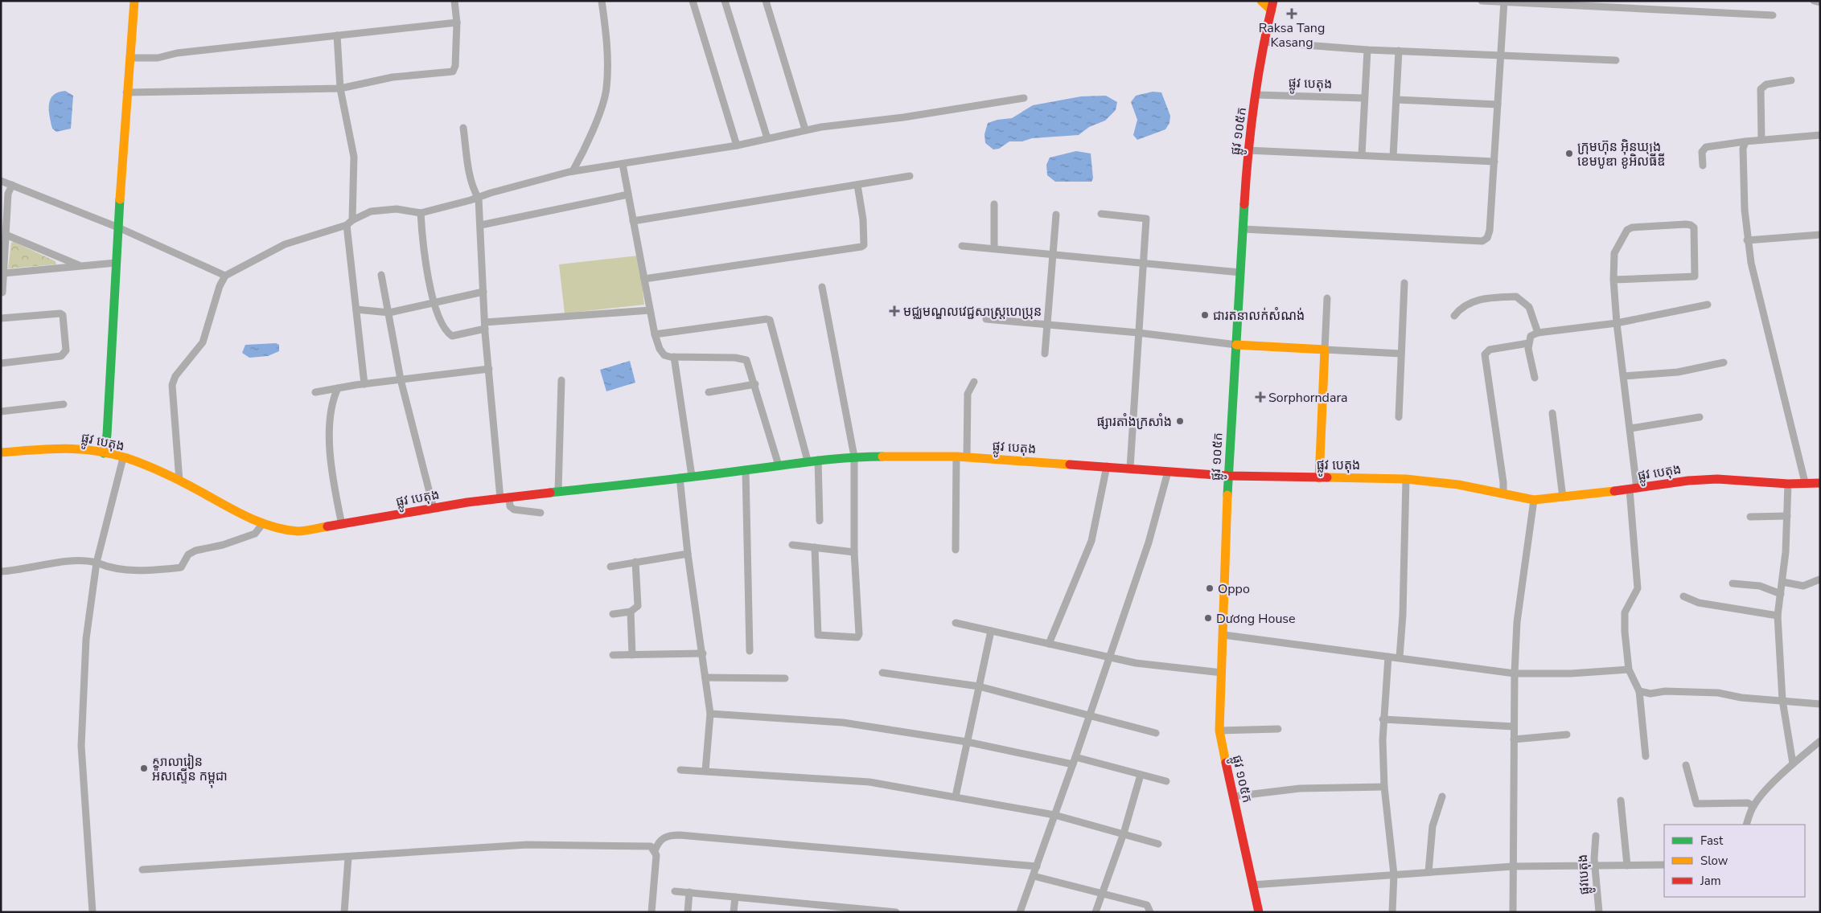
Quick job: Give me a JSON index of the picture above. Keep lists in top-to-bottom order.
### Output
{
  "streets": {
    "street": ["ផ្លូវ បេតុង", "ផ្លូវ ១០៥ក", "ផ្លូវបេតុង"]
  },
  "crossings": [
    ["ផ្លូវ បេតុង", "ផ្លូវ ១០៥ក"]
  ],
  "places": {
    "health": ["Raksa Tang Kasang", "មជ្ឈមណ្ឌលវេជ្ជសាស្ត្រហេប្រុន", "Sorphorndara"],
    "other": [
      "ក្រុមហ៊ុន អ៊ិនឃ្យុង ខេមបូឌា ខូអិលធីឌី",
      "ជារតនាលក់សំណង់",
      "ផ្សារតាំងក្រសាំង",
      "Oppo",
      "Dương House",
      "សាលារៀន អ៉ិសស្ទើន កម្ពុជា"
    ]
  },
  "legend": ["Fast", "Slow", "Jam"]
}
